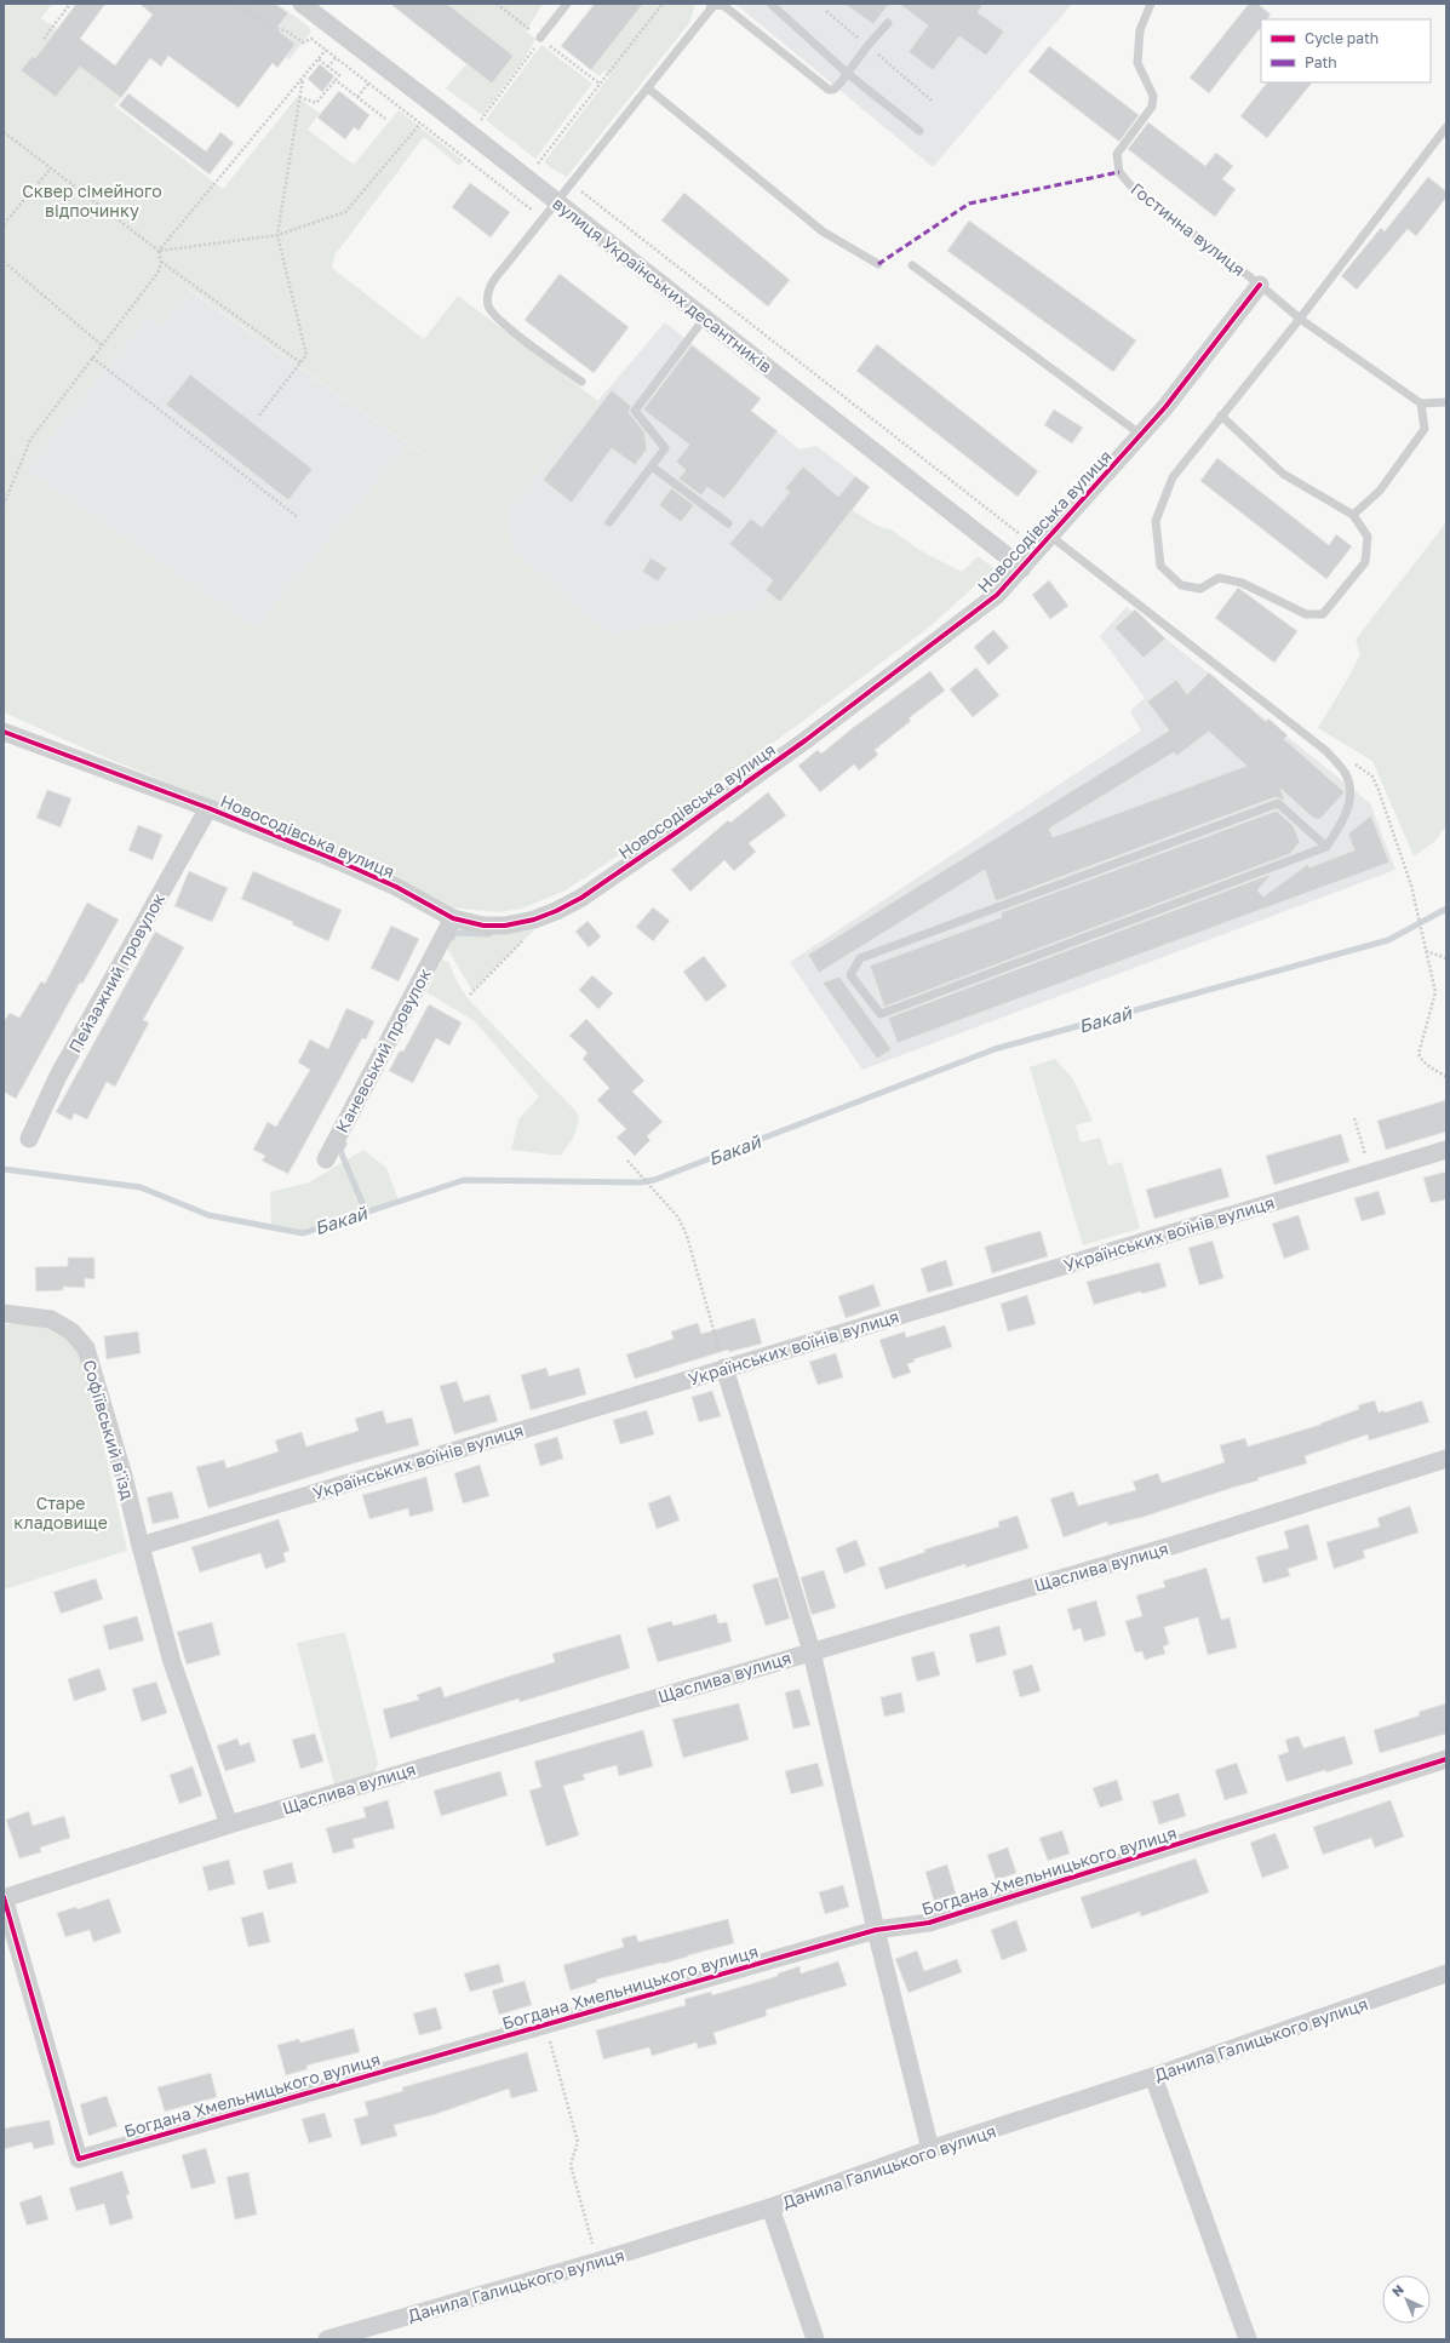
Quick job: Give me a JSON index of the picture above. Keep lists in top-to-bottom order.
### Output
{
  "streets": {
    "street": [
      "вулиця Українських десантників",
      "Новосодівська вулиця",
      "Пейзажний провулок",
      "Каневський провулок",
      "Українських воїнів вулиця",
      "Софіївський в'їзд",
      "Щаслива вулиця",
      "Богдана Хмельницького вулиця",
      "Данила Галицького вулиця"
    ],
    "lane": ["Гостинна вулиця"]
  },
  "crossings": [
    ["Гостинна вулиця", "Новосодівська вулиця"],
    ["вулиця Українських десантників", "Новосодівська вулиця"],
    ["Новосодівська вулиця", "Пейзажний провулок"],
    ["Новосодівська вулиця", "Каневський провулок"],
    ["Українських воїнів вулиця", "Софіївський в'їзд"],
    ["Софіївський в'їзд", "Щаслива вулиця"],
    ["Щаслива вулиця", "Богдана Хмельницького вулиця"]
  ],
  "water": ["Бакай"],
  "parks": ["Сквер сімейного відпочинку", "Старе кладовище"],
  "legend": ["Cycle path", "Path"],
  "north": "top left"
}
